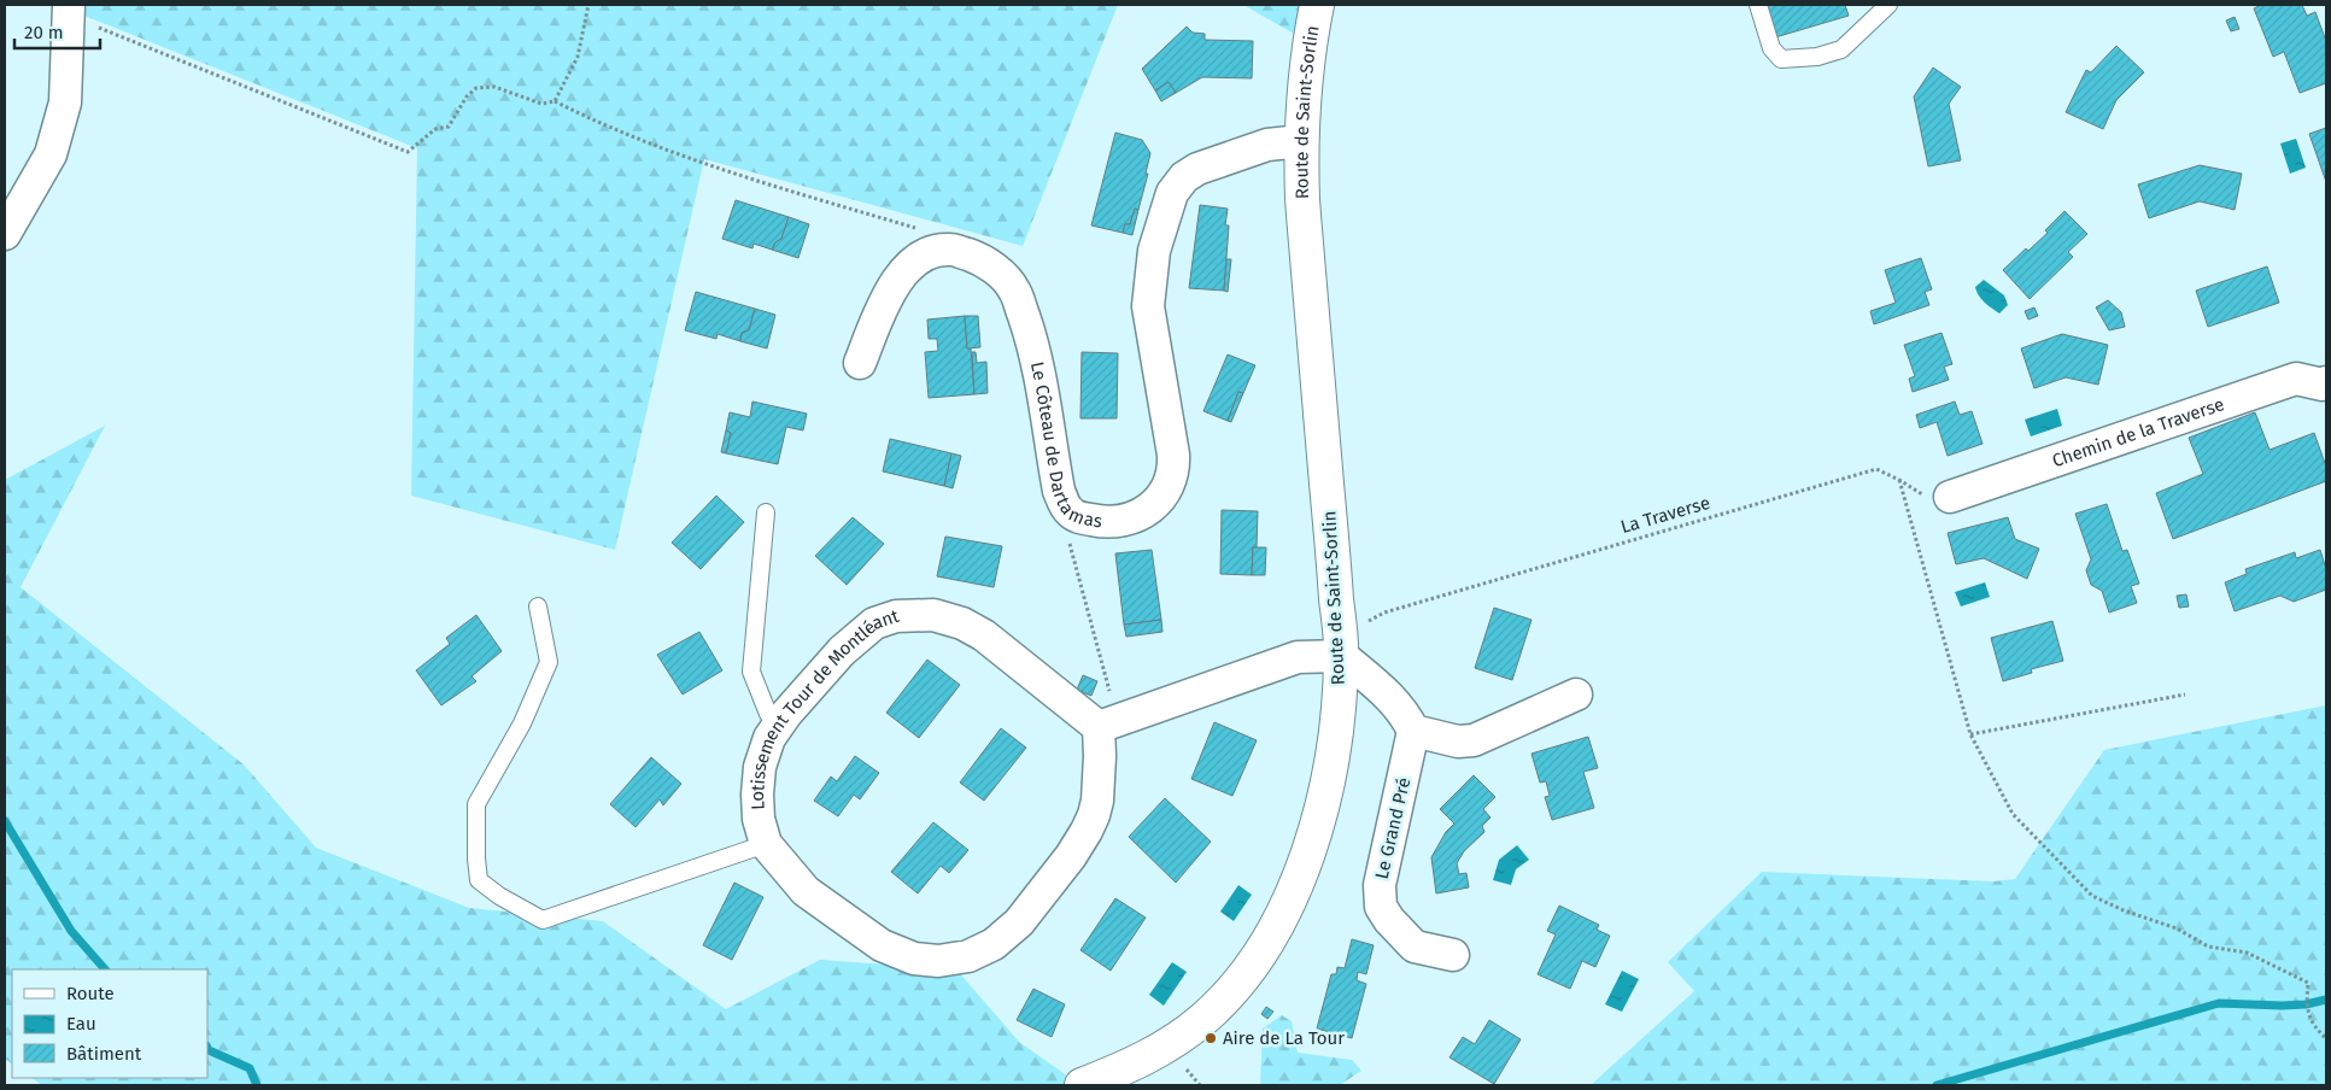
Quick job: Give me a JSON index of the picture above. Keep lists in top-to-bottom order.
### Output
{
  "streets": {
    "street": [
      "Route de Saint-Sorlin",
      "Chemin de la Traverse",
      "Le Côteau de Dartamas",
      "Lotissement Tour de Montléant",
      "Le Grand Pré"
    ],
    "path": ["La Traverse"]
  },
  "crossings": [
    ["Route de Saint-Sorlin", "Le Côteau de Dartamas"],
    ["Chemin de la Traverse", "La Traverse"]
  ],
  "places": ["Aire de La Tour"],
  "legend": ["Route", "Eau", "Bâtiment"],
  "scale_bar": "20 m"
}
